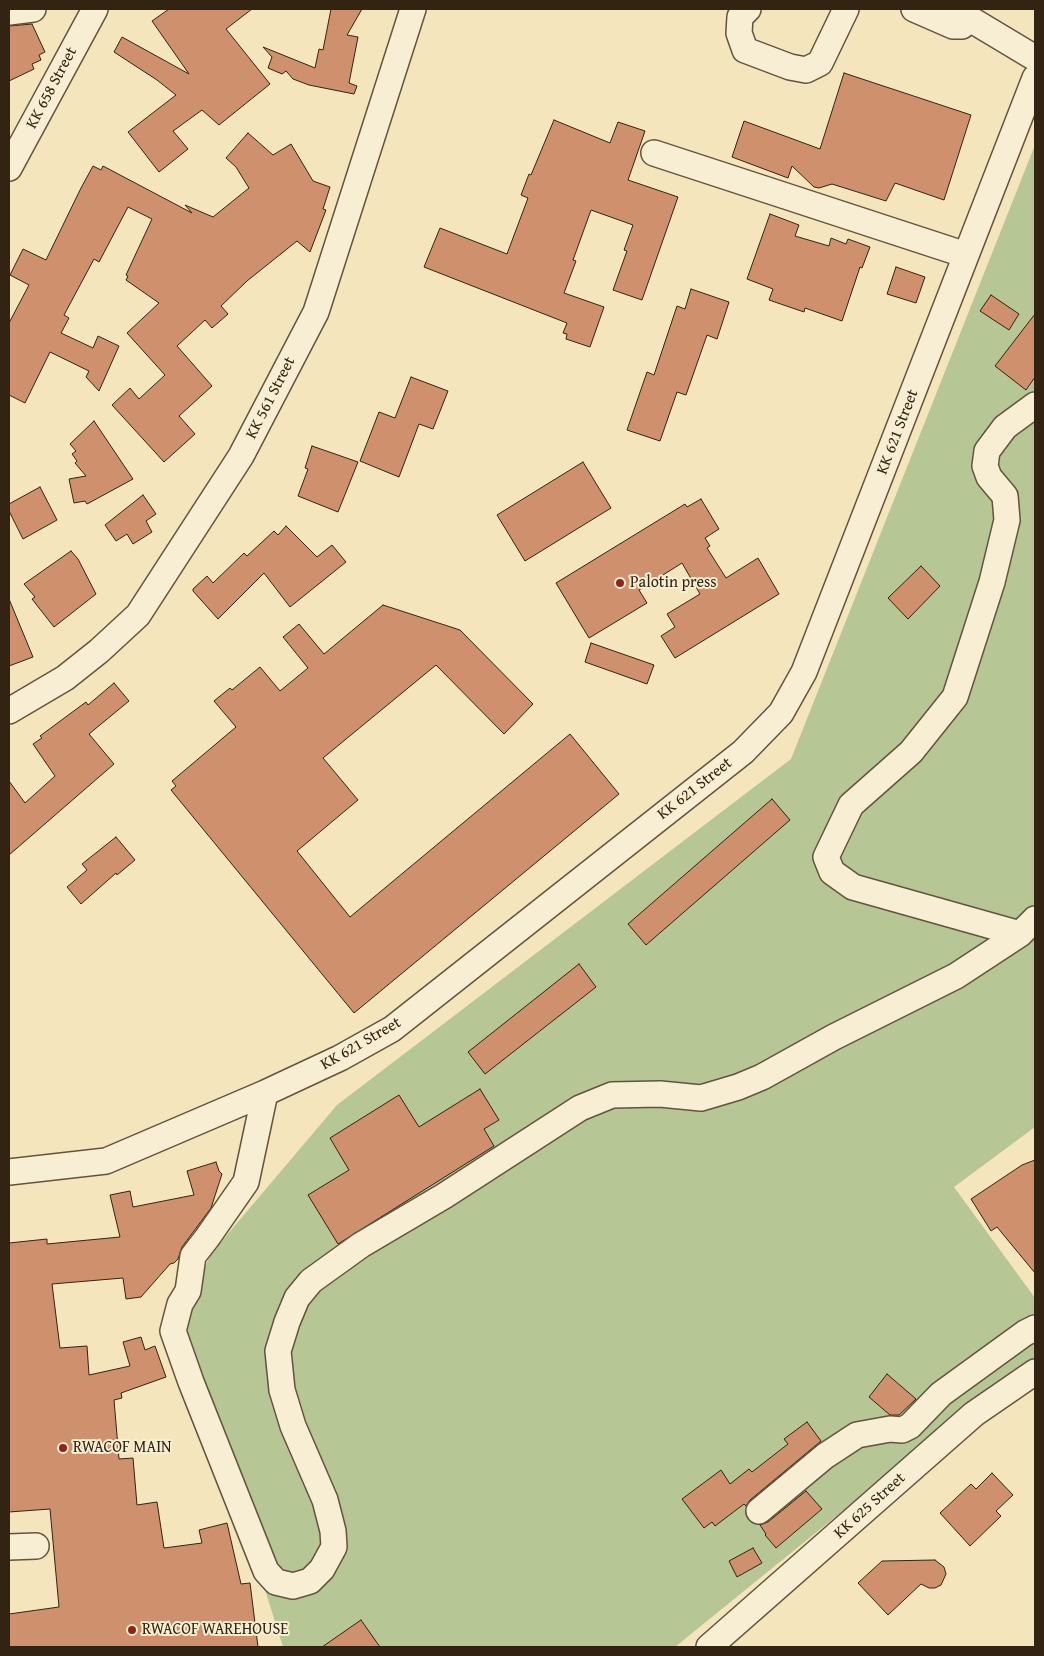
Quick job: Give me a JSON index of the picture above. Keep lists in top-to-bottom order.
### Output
{
  "streets": {
    "street": [
      "KK 658 Street",
      "KK 561 Street",
      "KK 621 Street",
      "KK 625 Street"
    ]
  },
  "places": ["Palotin press", "RWACOF MAIN", "RWACOF WAREHOUSE"]
}
